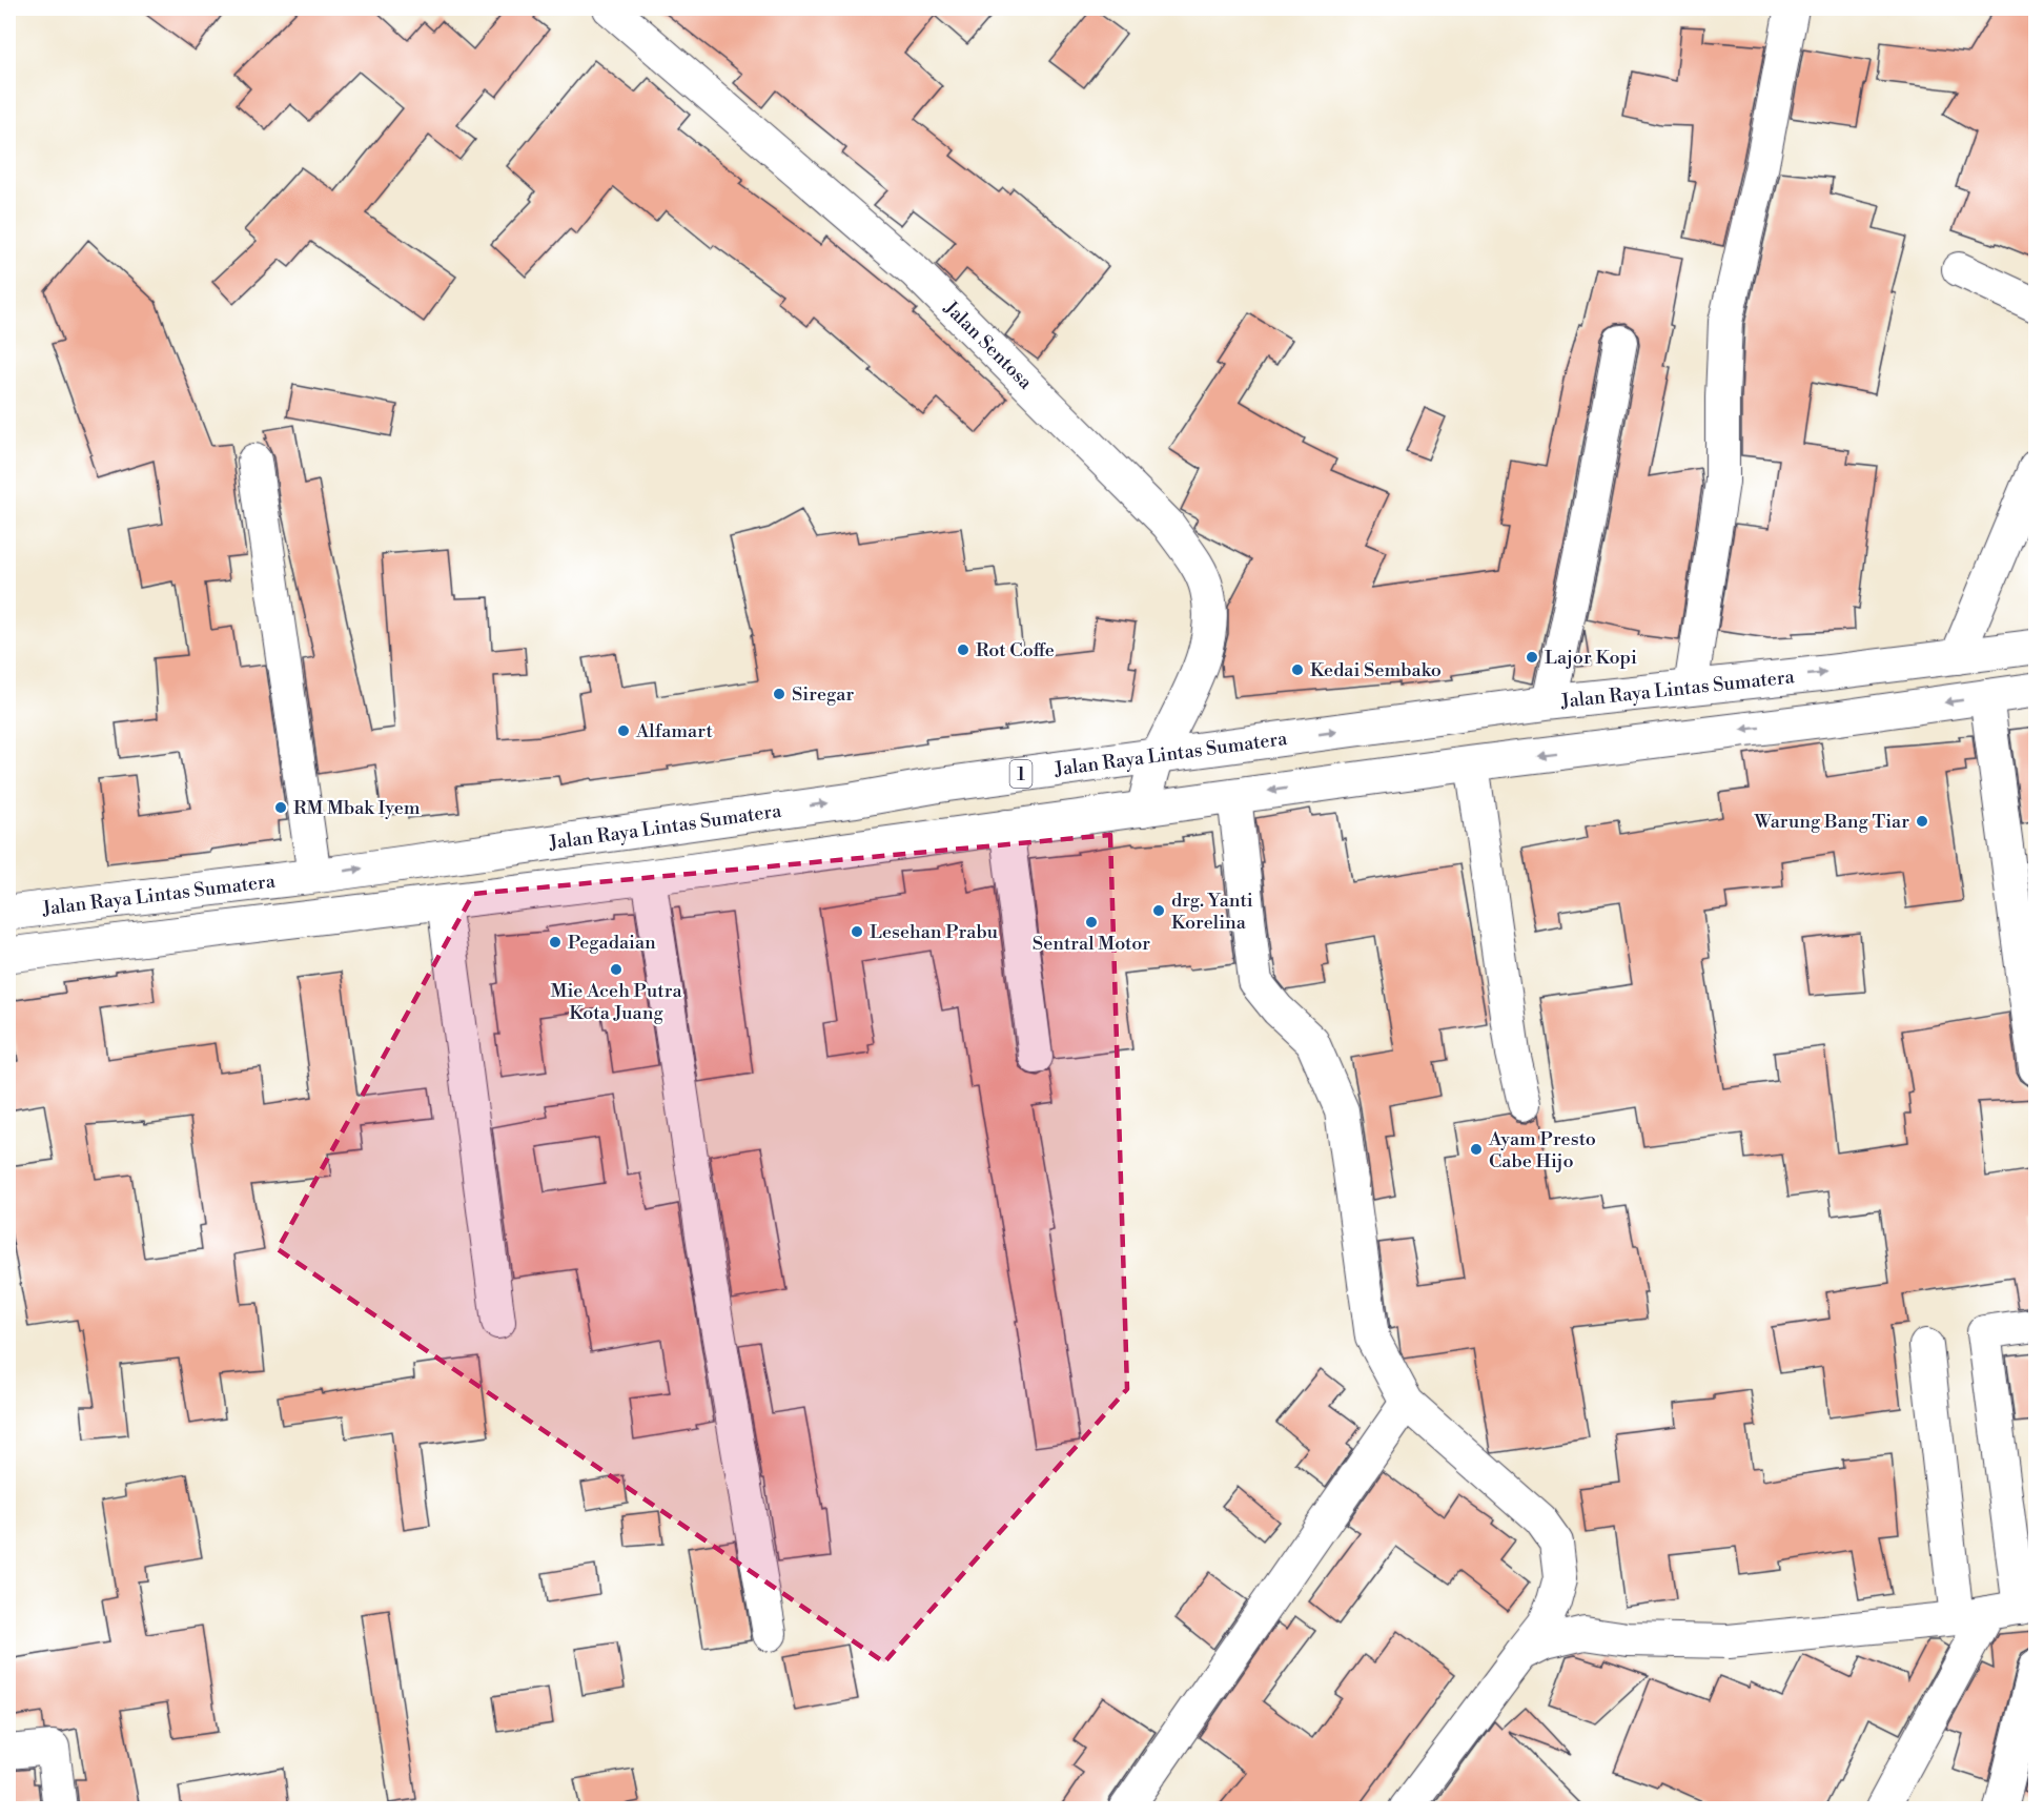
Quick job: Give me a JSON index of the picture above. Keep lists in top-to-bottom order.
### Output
{
  "streets": {
    "highway": ["Jalan Raya Lintas Sumatera", "1"],
    "street": ["Jalan Sentosa"]
  },
  "crossings": [
    ["Jalan Sentosa", "Jalan Raya Lintas Sumatera"]
  ],
  "places": [
    "Rot Coffe",
    "Lajor Kopi",
    "Kedai Sembako",
    "Siregar",
    "Alfamart",
    "RM Mbak Iyem",
    "Warung Bang Tiar",
    "drg. Yanti Korelina",
    "Sentral Motor",
    "Lesehan Prabu",
    "Pegadaian",
    "Mie Aceh Putra Kota Juang",
    "Ayam Presto Cabe Hijo"
  ]
}
